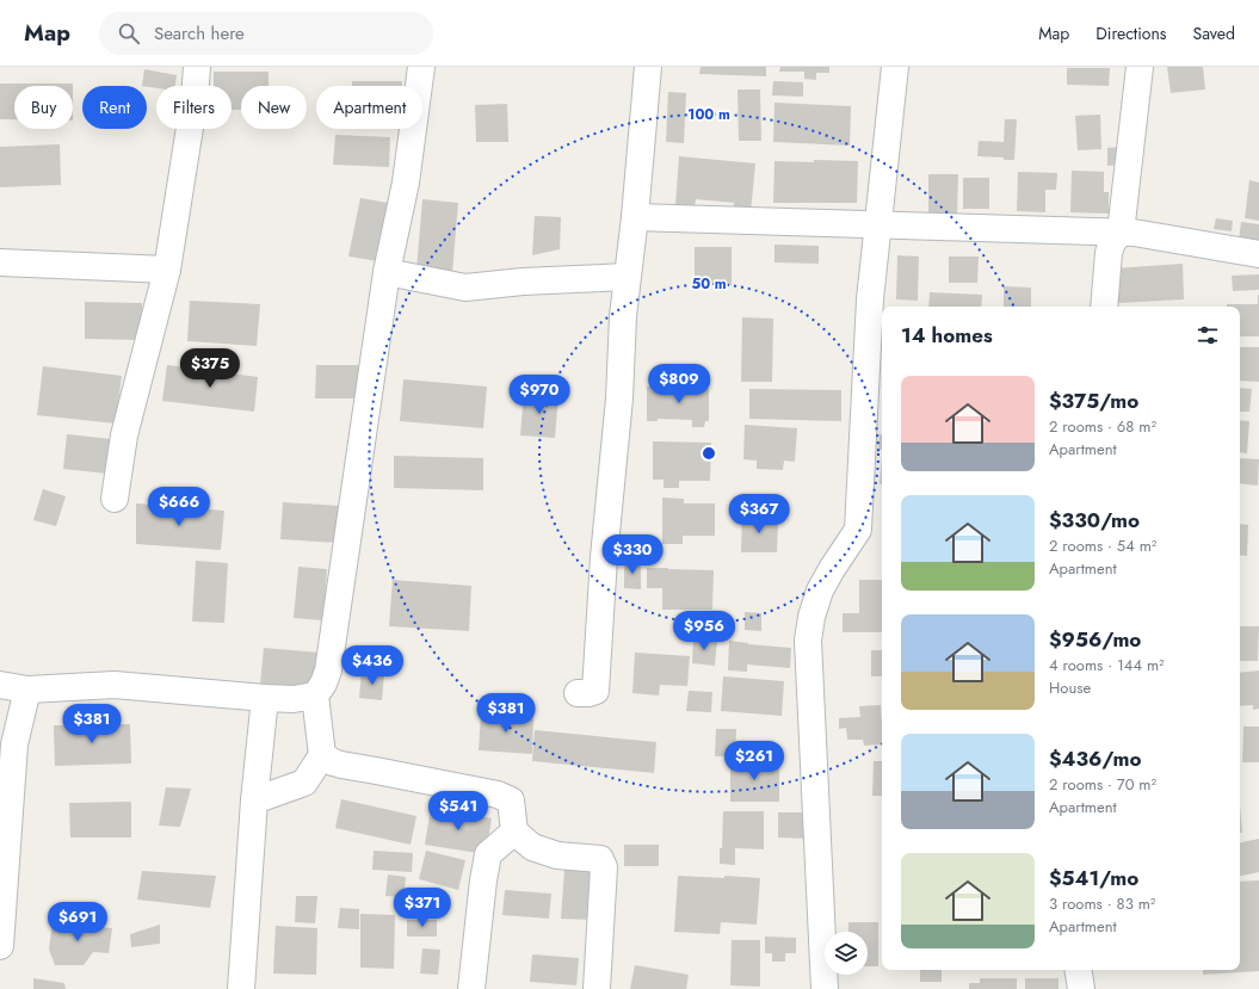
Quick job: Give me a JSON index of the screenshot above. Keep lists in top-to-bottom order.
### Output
{
  "page": {
    "header": "Map",
    "search": "Search here",
    "nav": ["Map", "Directions", "Saved"],
    "chip": [
      "Buy",
      "Rent",
      "Filters",
      "New",
      "Apartment"
    ],
    "heading": "14 homes",
    "price": [
      "$375",
      "$809",
      "$970",
      "$666",
      "$367",
      "$330",
      "$956",
      "$436",
      "$381",
      "$381",
      "$261",
      "$541",
      "$371",
      "$691"
    ],
    "list": [
      {
        "name": "$375/mo",
        "note": "2 rooms · 68 m² · Apartment"
      },
      {
        "name": "$330/mo",
        "note": "2 rooms · 54 m² · Apartment"
      },
      {
        "name": "$956/mo",
        "note": "4 rooms · 144 m² · House"
      },
      {
        "name": "$436/mo",
        "note": "2 rooms · 70 m² · Apartment"
      },
      {
        "name": "$541/mo",
        "note": "3 rooms · 83 m² · Apartment"
      }
    ]
  },
  "rings": ["100 m", "50 m"]
}
